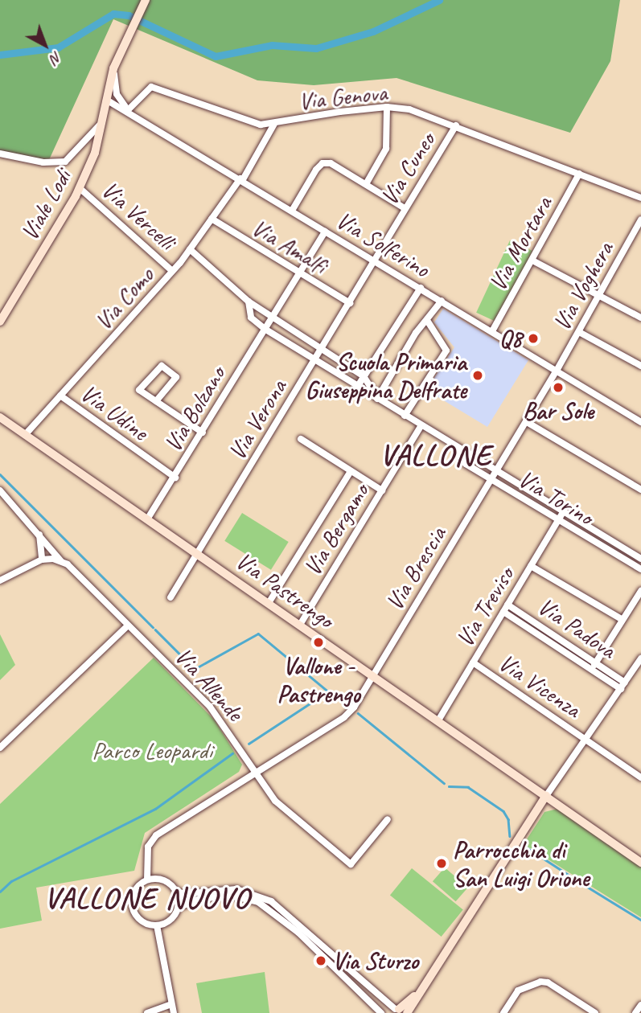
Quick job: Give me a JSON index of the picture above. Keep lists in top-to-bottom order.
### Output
{
  "streets": {
    "street": [
      "Via Genova",
      "Via Cuneo",
      "Viale Lodi",
      "Via Vercelli",
      "Via Mortara",
      "Via Solferino",
      "Via Amalfi",
      "Via Voghera",
      "Via Como",
      "Via Bolzano",
      "Via Udine",
      "Via Verona",
      "Via Torino",
      "Via Bergamo",
      "Via Brescia",
      "Via Pastrengo",
      "Via Treviso",
      "Via Padova",
      "Via Allende",
      "Via Vicenza"
    ]
  },
  "crossings": [
    ["Via Genova", "Via Cuneo"],
    ["Via Genova", "Via Mortara"],
    ["Via Genova", "Via Solferino"],
    ["Via Genova", "Via Como"],
    ["Via Cuneo", "Via Solferino"],
    ["Via Cuneo", "Via Verona"],
    ["Viale Lodi", "Via Vercelli"],
    ["Viale Lodi", "Via Solferino"],
    ["Via Vercelli", "Via Como"],
    ["Via Mortara", "Via Solferino"],
    ["Via Solferino", "Via Voghera"],
    ["Via Solferino", "Via Como"],
    ["Via Solferino", "Via Bolzano"],
    ["Via Solferino", "Via Verona"],
    ["Via Amalfi", "Via Como"],
    ["Via Amalfi", "Via Bolzano"],
    ["Via Amalfi", "Via Verona"],
    ["Via Voghera", "Via Brescia"],
    ["Via Como", "Via Udine"],
    ["Via Como", "Via Torino"],
    ["Via Como", "Via Pastrengo"],
    ["Via Bolzano", "Via Udine"],
    ["Via Bolzano", "Via Torino"],
    ["Via Bolzano", "Via Pastrengo"],
    ["Via Verona", "Via Torino"],
    ["Via Verona", "Via Pastrengo"],
    ["Via Torino", "Via Bergamo"],
    ["Via Torino", "Via Brescia"],
    ["Via Torino", "Via Treviso"],
    ["Via Bergamo", "Via Pastrengo"],
    ["Via Brescia", "Via Pastrengo"],
    ["Via Brescia", "Via Allende"],
    ["Via Pastrengo", "Via Treviso"],
    ["Via Treviso", "Via Padova"],
    ["Via Treviso", "Via Vicenza"]
  ],
  "districts": ["VALLONE", "VALLONE NUOVO"],
  "parks": ["Parco Leopardi"],
  "places": [
    "Q8",
    "Scuola Primaria Giuseppina Delfrate",
    "Bar Sole",
    "Vallone - Pastrengo",
    "Parrocchia di San Luigi Orione",
    "Via Sturzo"
  ],
  "north": "bottom right"
}
